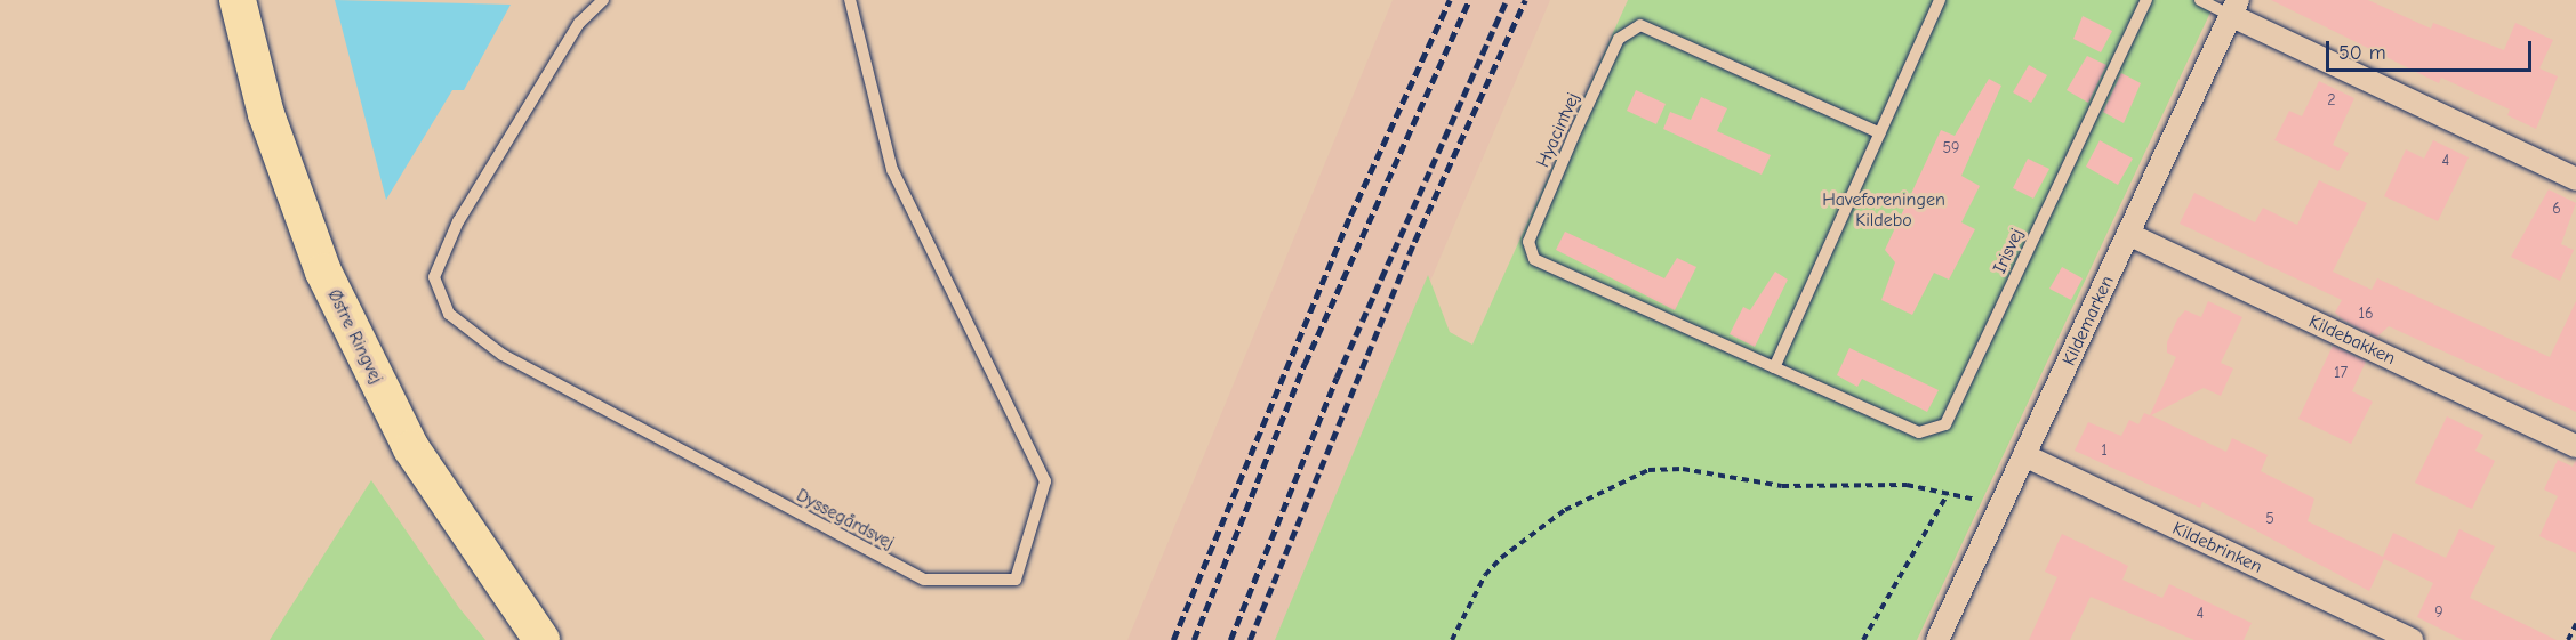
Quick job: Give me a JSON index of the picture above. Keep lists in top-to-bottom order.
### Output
{
  "streets": {
    "main road": ["Østre Ringvej"],
    "street": ["Kildemarken", "Kildebakken", "Kildebrinken"],
    "lane": ["Hyacintvej", "Irisvej", "Dyssegårdsvej"]
  },
  "crossings": [
    ["Hyacintvej", "Irisvej"],
    ["Kildemarken", "Kildebakken"],
    ["Kildemarken", "Kildebrinken"]
  ],
  "parks": ["Haveforeningen Kildebo"],
  "house_numbers": [
    "2",
    "59",
    "4",
    "6",
    "16",
    "17",
    "1",
    "5",
    "9",
    "4"
  ],
  "scale_bar": "50 m"
}
